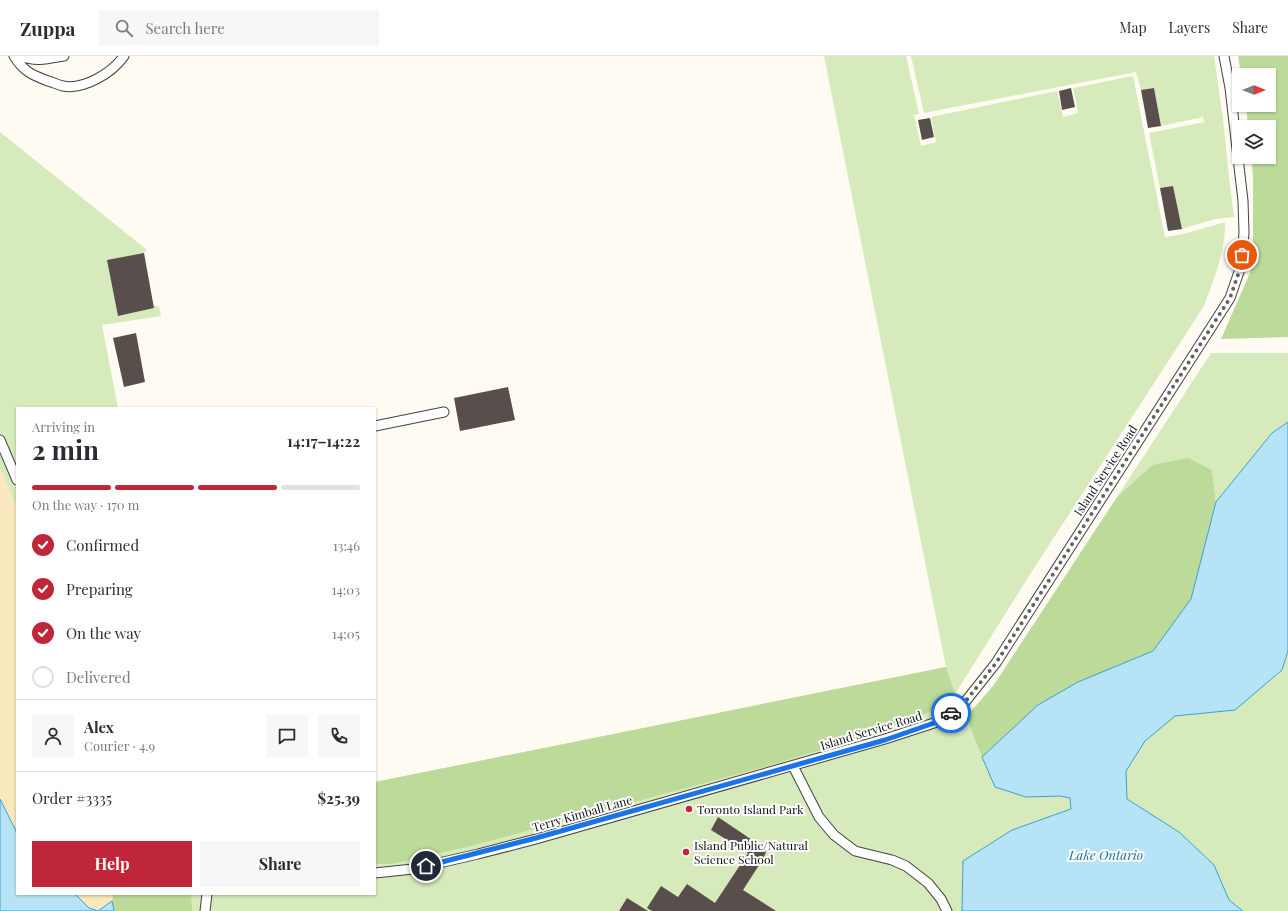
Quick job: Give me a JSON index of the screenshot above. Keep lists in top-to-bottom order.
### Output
{
  "streets": {
    "lane": ["Island Service Road", "Terry Kimball Lane"]
  },
  "crossings": [
    ["Island Service Road", "Terry Kimball Lane"]
  ],
  "water": ["Lake Ontario"],
  "places": ["Toronto Island Park", "Island Public/Natural Science School"],
  "north": "right",
  "page": {
    "header": "Zuppa",
    "search": "Search here",
    "nav": ["Map", "Layers", "Share"],
    "heading": ["2 min", "Arriving in", "14:17–14:22"],
    "panel": [
      "Alex",
      "Courier · 4.9",
      "Order #3335",
      "$25.39"
    ],
    "bar": "On the way · 170 m",
    "list": [
      ["Confirmed", "13:46"],
      ["Preparing", "14:03"],
      ["On the way", "14:05"],
      "Delivered"
    ],
    "buttons": ["Help", "Share"]
  }
}
